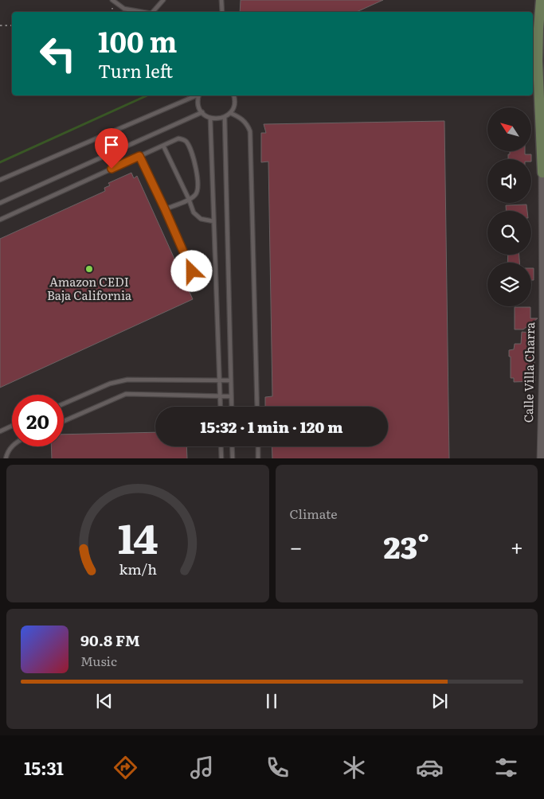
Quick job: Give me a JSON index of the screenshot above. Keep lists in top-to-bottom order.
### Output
{
  "streets": {
    "street": ["Calle Villa Charra"]
  },
  "places": ["Amazon CEDI Baja California"],
  "north": "top left",
  "page": {
    "turn": ["100 m", "Turn left"],
    "limit": "20",
    "trip": "15:32 · 1 min · 120 m",
    "tile": "Climate",
    "heat": ["−", "23°", "+"],
    "song": ["90.8 FM", "Music"],
    "tabs": "15:31",
    "gauge": ["14", "km/h"]
  }
}
